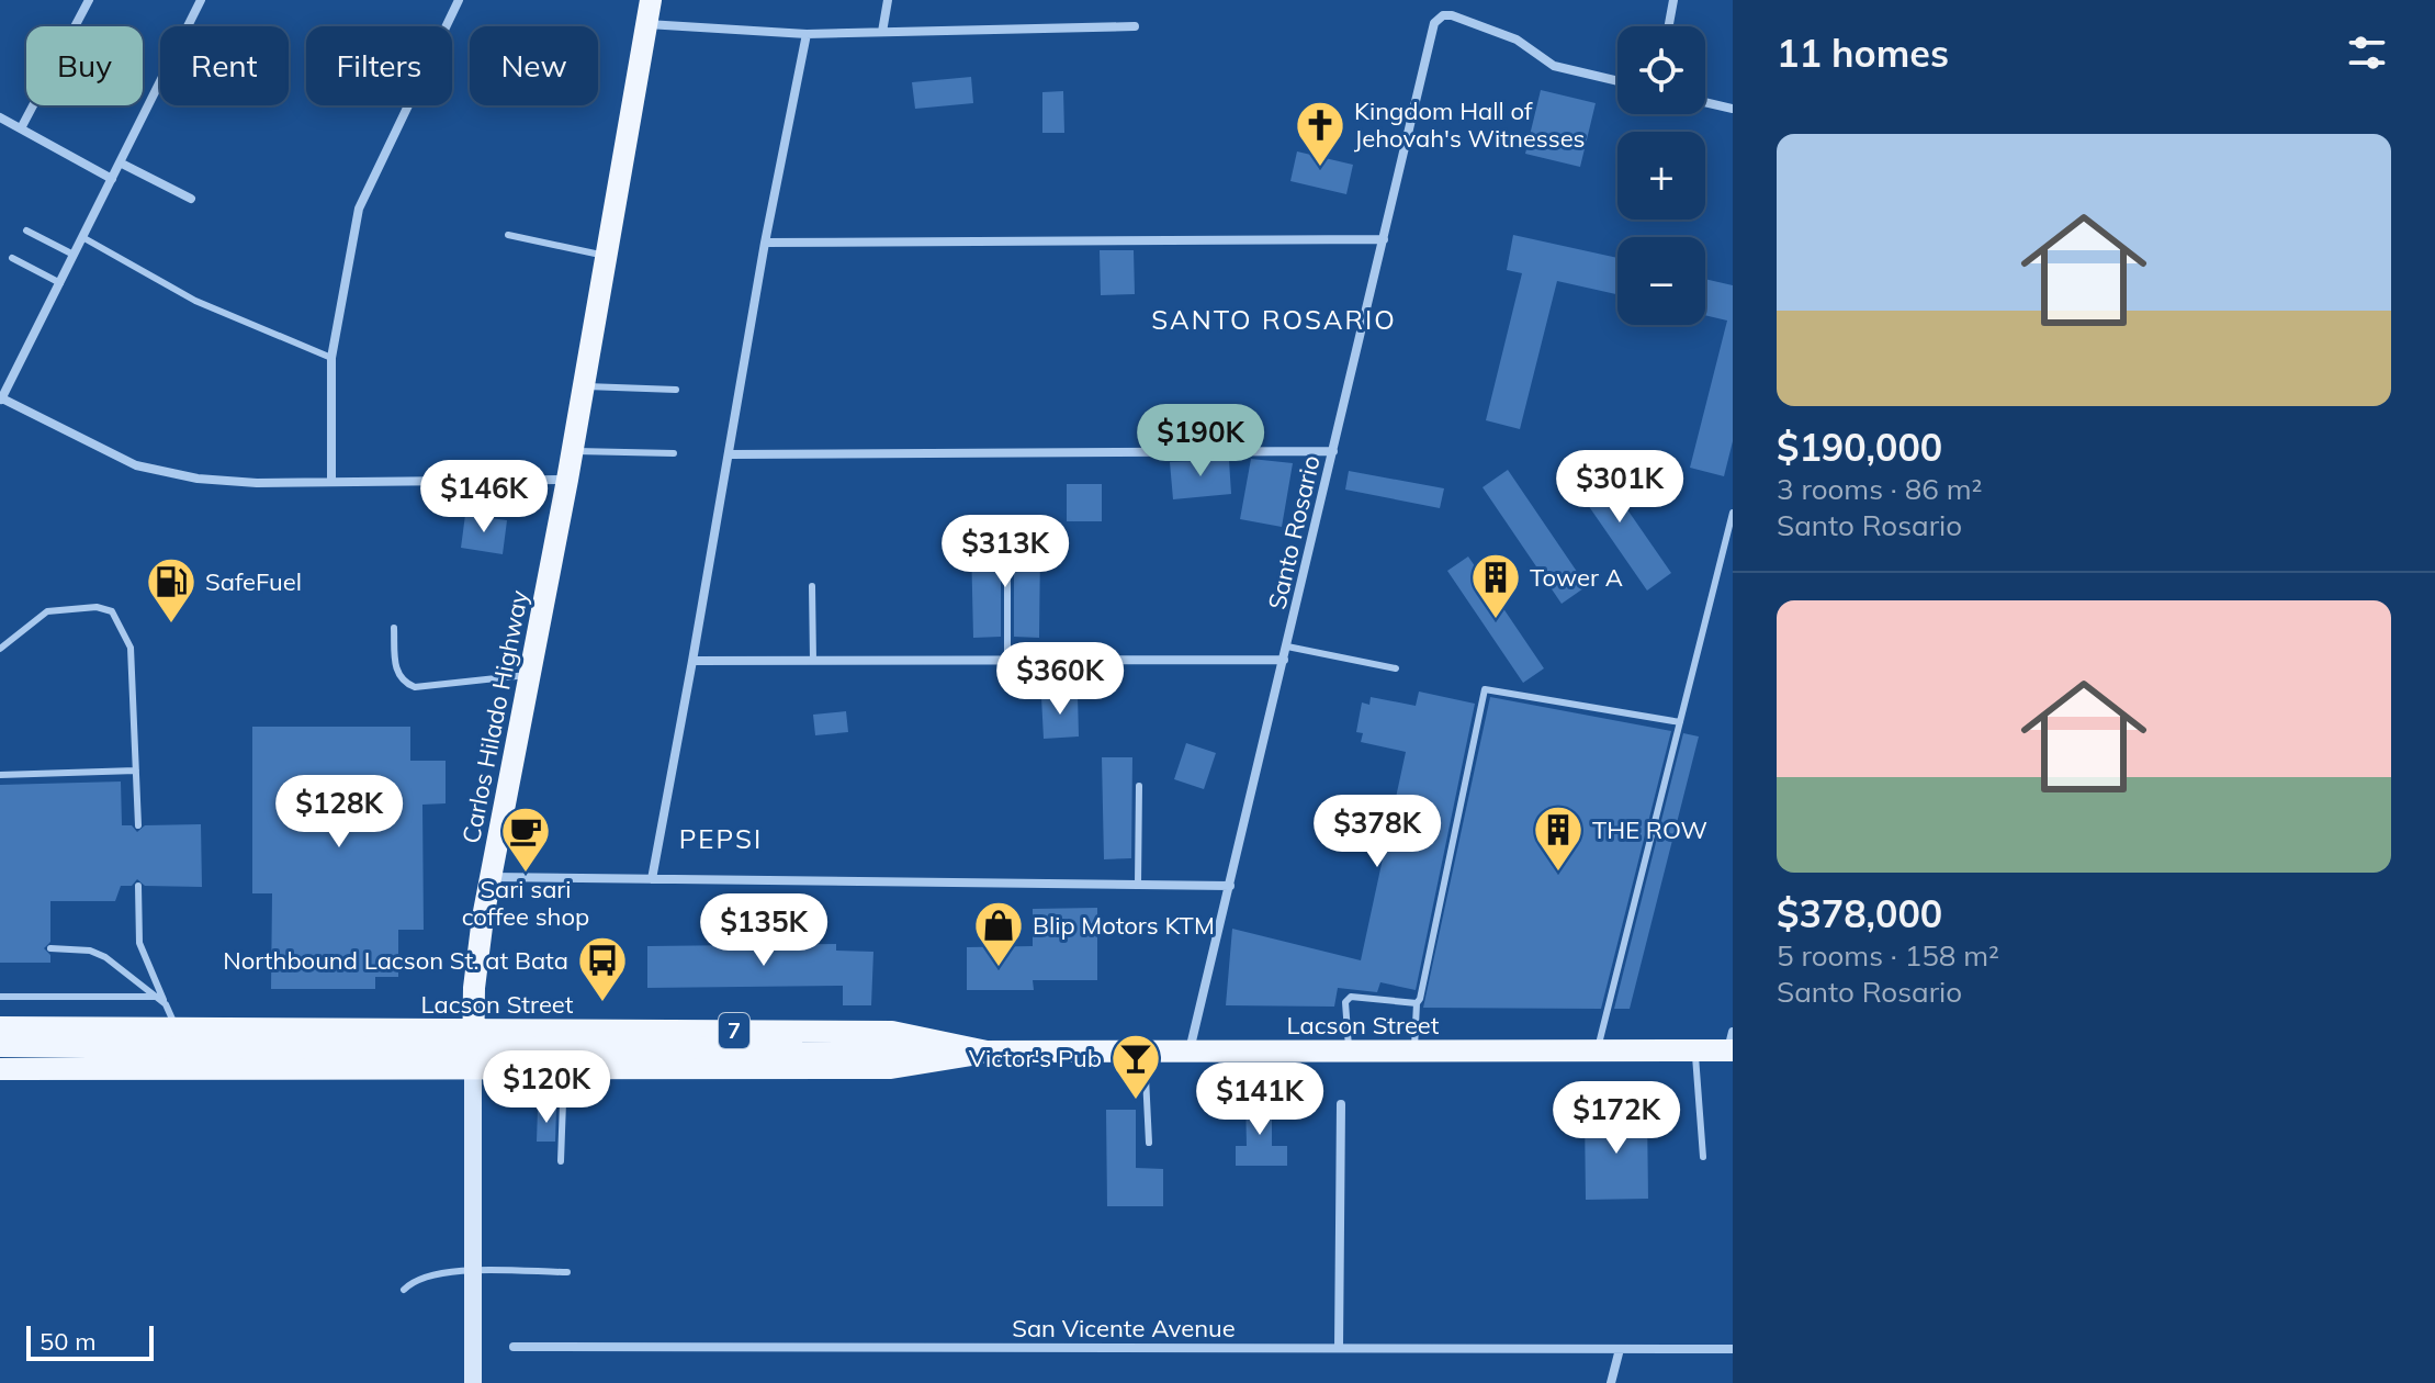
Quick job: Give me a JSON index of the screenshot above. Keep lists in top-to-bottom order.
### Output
{
  "streets": {
    "main road": ["Carlos Hilado Highway", "Lacson Street", "7"],
    "street": ["Santo Rosario", "San Vicente Avenue"]
  },
  "crossings": [
    ["Santo Rosario", "Lacson Street"],
    ["Carlos Hilado Highway", "Lacson Street"]
  ],
  "districts": ["SANTO ROSARIO", "PEPSI"],
  "places": {
    "church": ["Kingdom Hall of Jehovah's Witnesses"],
    "building": ["Tower A", "THE ROW"],
    "fuel station": ["SafeFuel"],
    "cafe": ["Sari sari coffee shop"],
    "shop": ["Blip Motors KTM"],
    "bus stop": ["Northbound Lacson St. at Bata"],
    "bar": ["Victor's Pub"]
  },
  "scale_bar": "50 m",
  "page": {
    "heading": "11 homes",
    "map_buttons": ["+", "−"],
    "chip": [
      "Buy",
      "Rent",
      "Filters",
      "New"
    ],
    "list": [
      {
        "name": "$190,000",
        "note": "3 rooms · 86 m² · Santo Rosario"
      },
      {
        "name": "$378,000",
        "note": "5 rooms · 158 m² · Santo Rosario"
      }
    ],
    "price": [
      "$190K",
      "$301K",
      "$146K",
      "$313K",
      "$360K",
      "$128K",
      "$378K",
      "$135K",
      "$120K",
      "$141K",
      "$172K"
    ],
    "scale": "50 m"
  }
}
